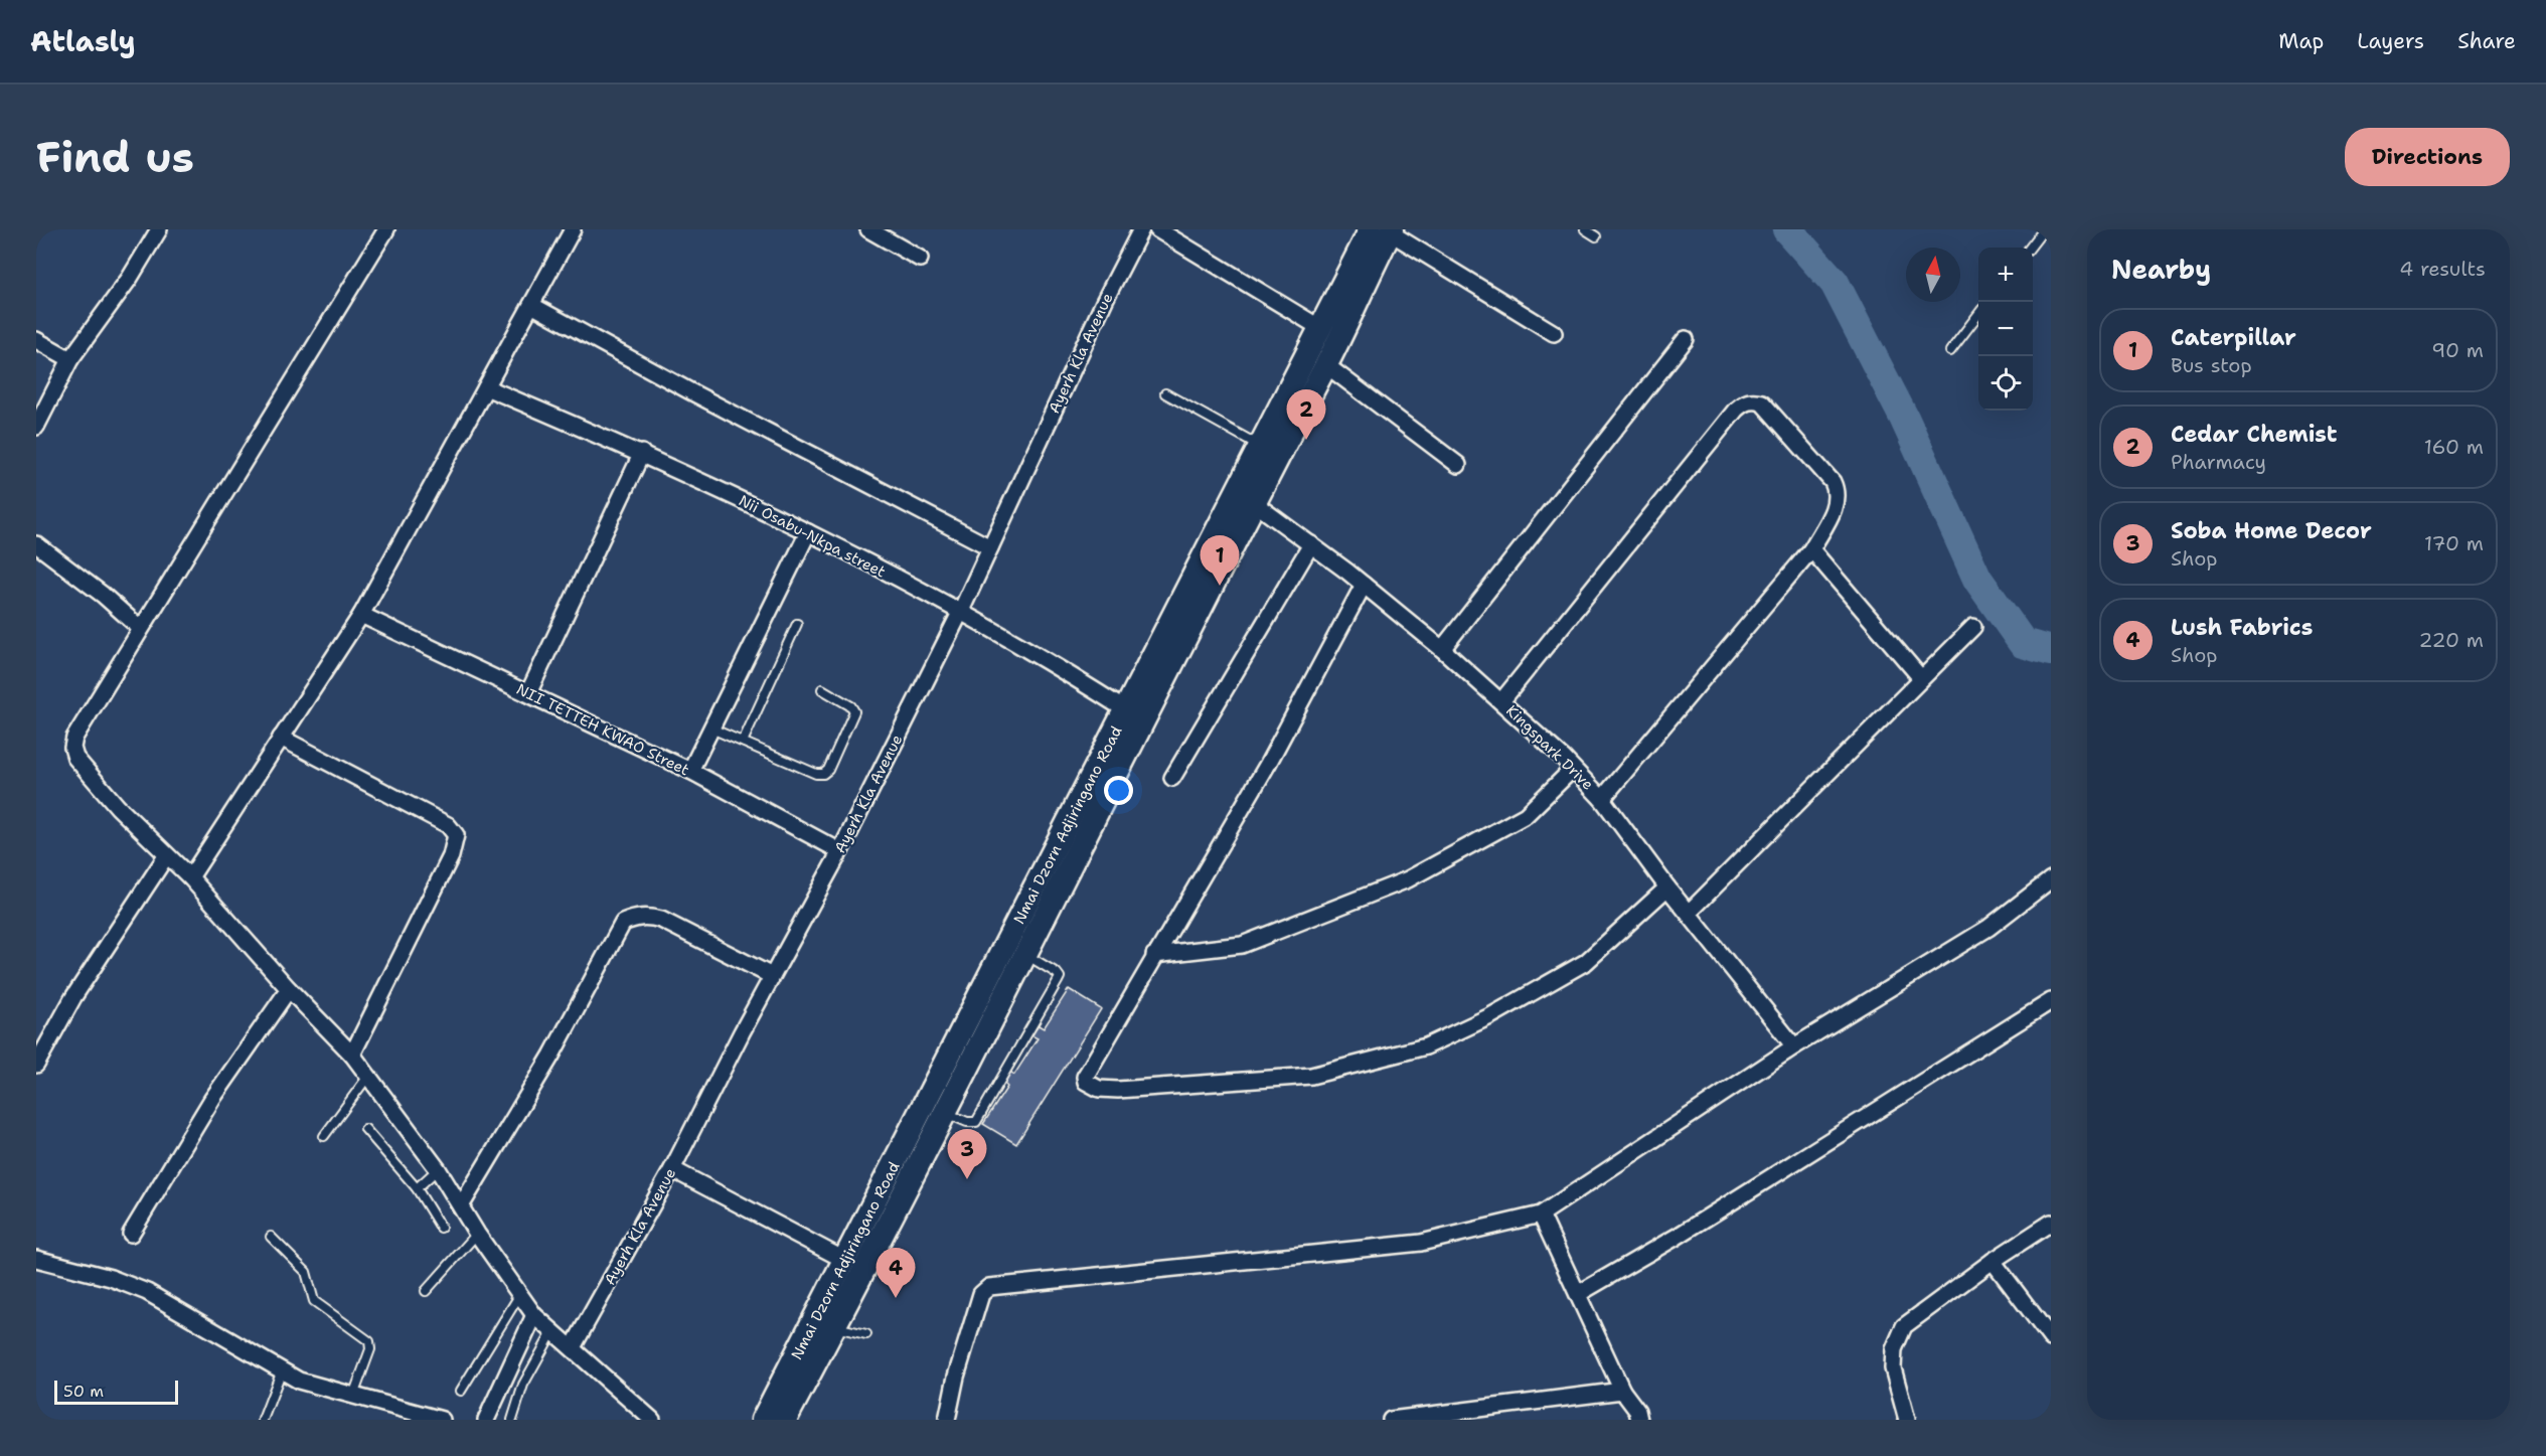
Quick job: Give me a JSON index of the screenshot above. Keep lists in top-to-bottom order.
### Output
{
  "streets": {
    "main road": ["Nmai Dzorn Adjiringano Road"],
    "street": [
      "Ayerh Kla Avenue",
      "Nii Osabu-Nkpa street",
      "NII TETTEH KWAO Street",
      "Kingspark Drive"
    ]
  },
  "crossings": [
    ["Ayerh Kla Avenue", "Nii Osabu-Nkpa street"],
    ["Ayerh Kla Avenue", "NII TETTEH KWAO Street"],
    ["Nii Osabu-Nkpa street", "Nmai Dzorn Adjiringano Road"],
    ["Kingspark Drive", "Nmai Dzorn Adjiringano Road"]
  ],
  "scale_bar": "50 m",
  "north": "top",
  "page": {
    "header": "Atlasly",
    "nav": ["Map", "Layers", "Share"],
    "buttons": "Directions",
    "title": "Find us",
    "heading": ["Nearby", "4 results"],
    "map_buttons": ["+", "−"],
    "list": [
      {
        "mark": "1",
        "name": "Caterpillar",
        "note": "Bus stop",
        "value": "90 m"
      },
      {
        "mark": "2",
        "name": "Cedar Chemist",
        "note": "Pharmacy",
        "value": "160 m"
      },
      {
        "mark": "3",
        "name": "Soba Home Decor",
        "note": "Shop",
        "value": "170 m"
      },
      {
        "mark": "4",
        "name": "Lush Fabrics",
        "note": "Shop",
        "value": "220 m"
      }
    ],
    "pins": [
      "2",
      "1",
      "3",
      "4"
    ],
    "scale": "50 m"
  }
}
